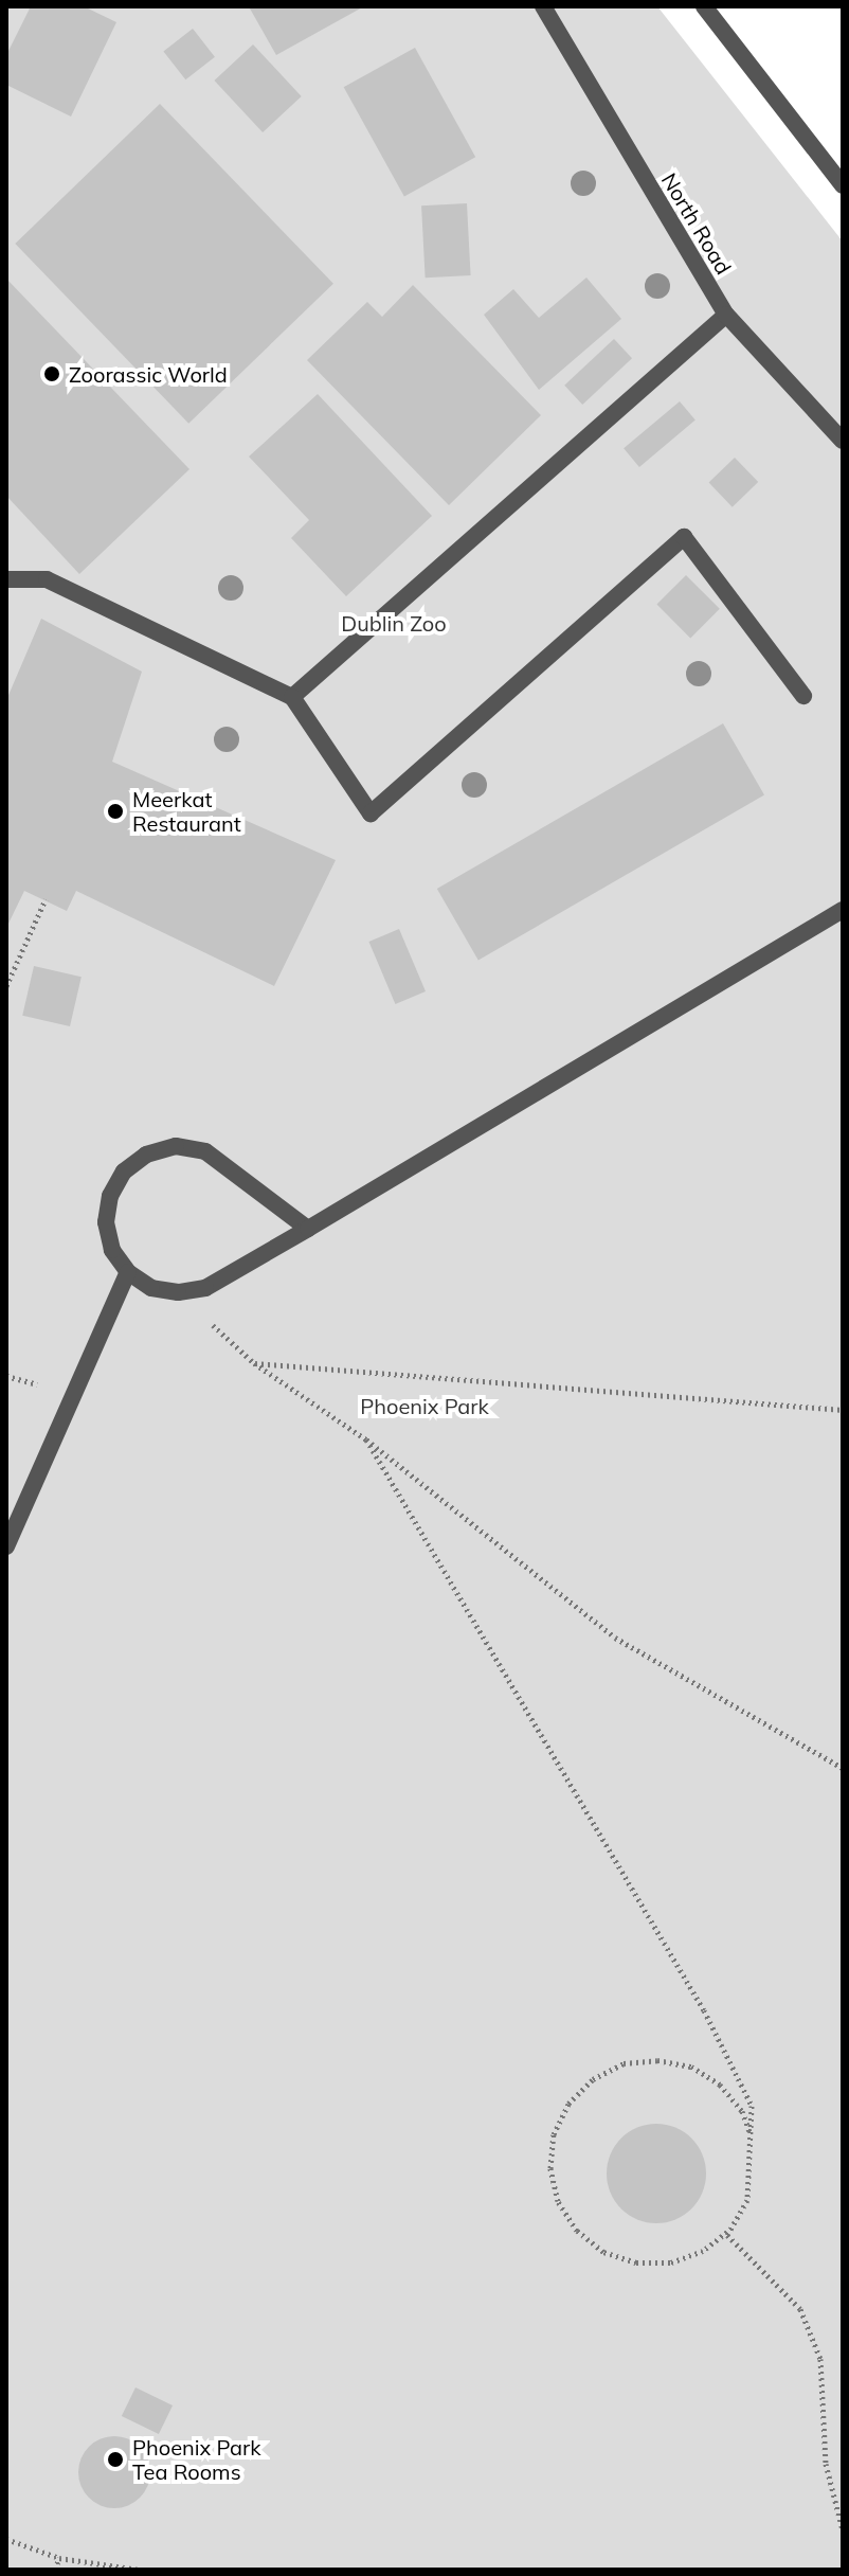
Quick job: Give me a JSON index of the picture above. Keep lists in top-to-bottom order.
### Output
{
  "streets": {
    "street": ["North Road"]
  },
  "parks": ["Dublin Zoo", "Phoenix Park"],
  "places": ["Zoorassic World", "Meerkat Restaurant", "Phoenix Park Tea Rooms"]
}
